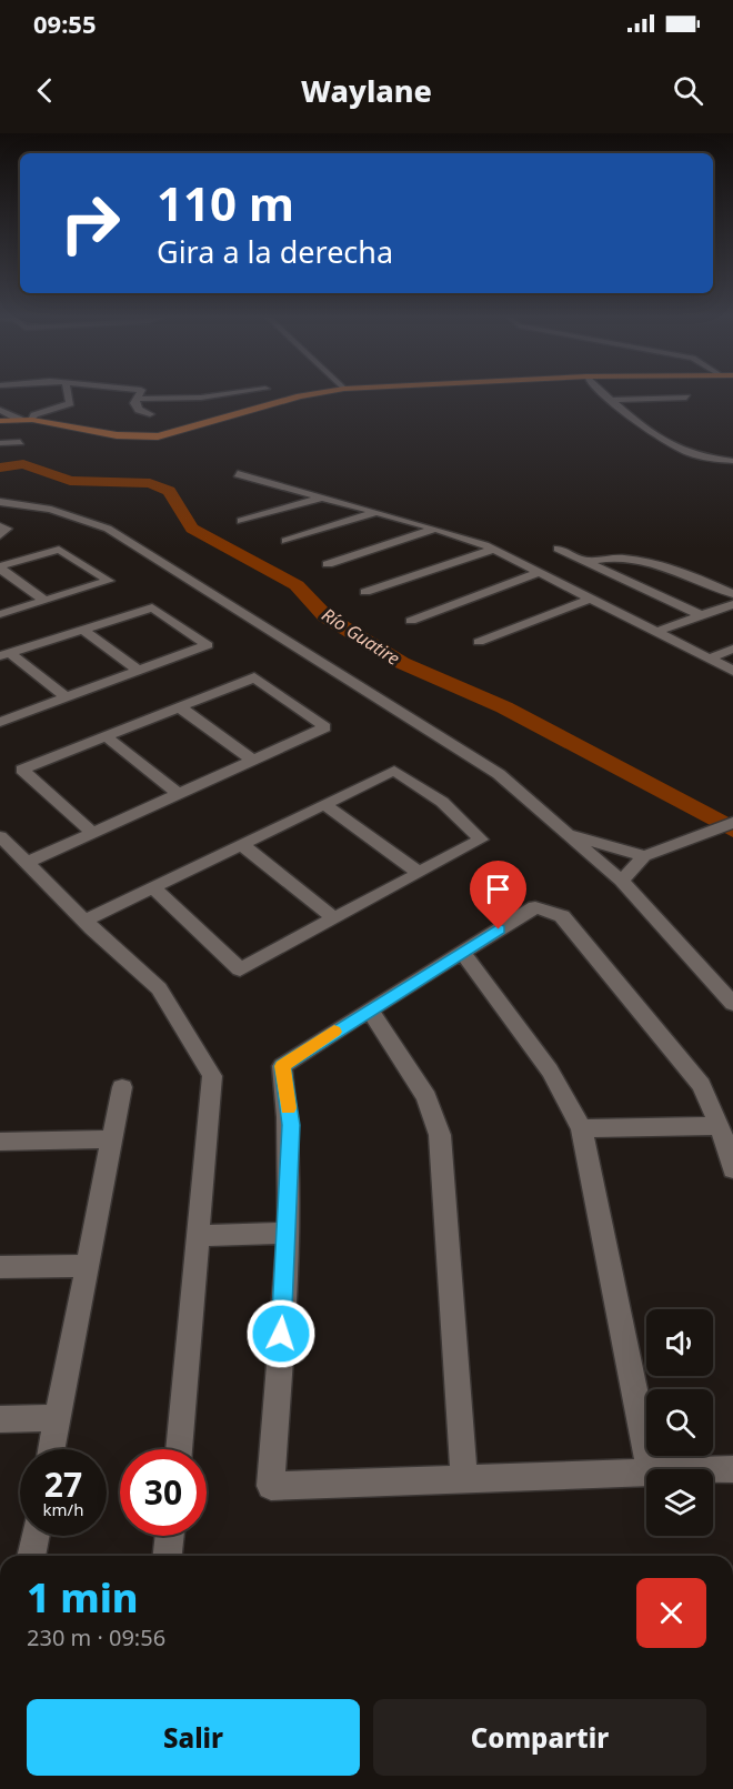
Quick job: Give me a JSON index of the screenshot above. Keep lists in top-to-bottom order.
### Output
{
  "water": ["Río Guatire"],
  "page": {
    "status": "09:55",
    "header": "Waylane",
    "turn": ["110 m", "Gira a la derecha"],
    "speed": "27 km/h",
    "limit": "30",
    "heading": ["1 min", "230 m · 09:56"],
    "buttons": ["Salir", "Compartir"]
  }
}
